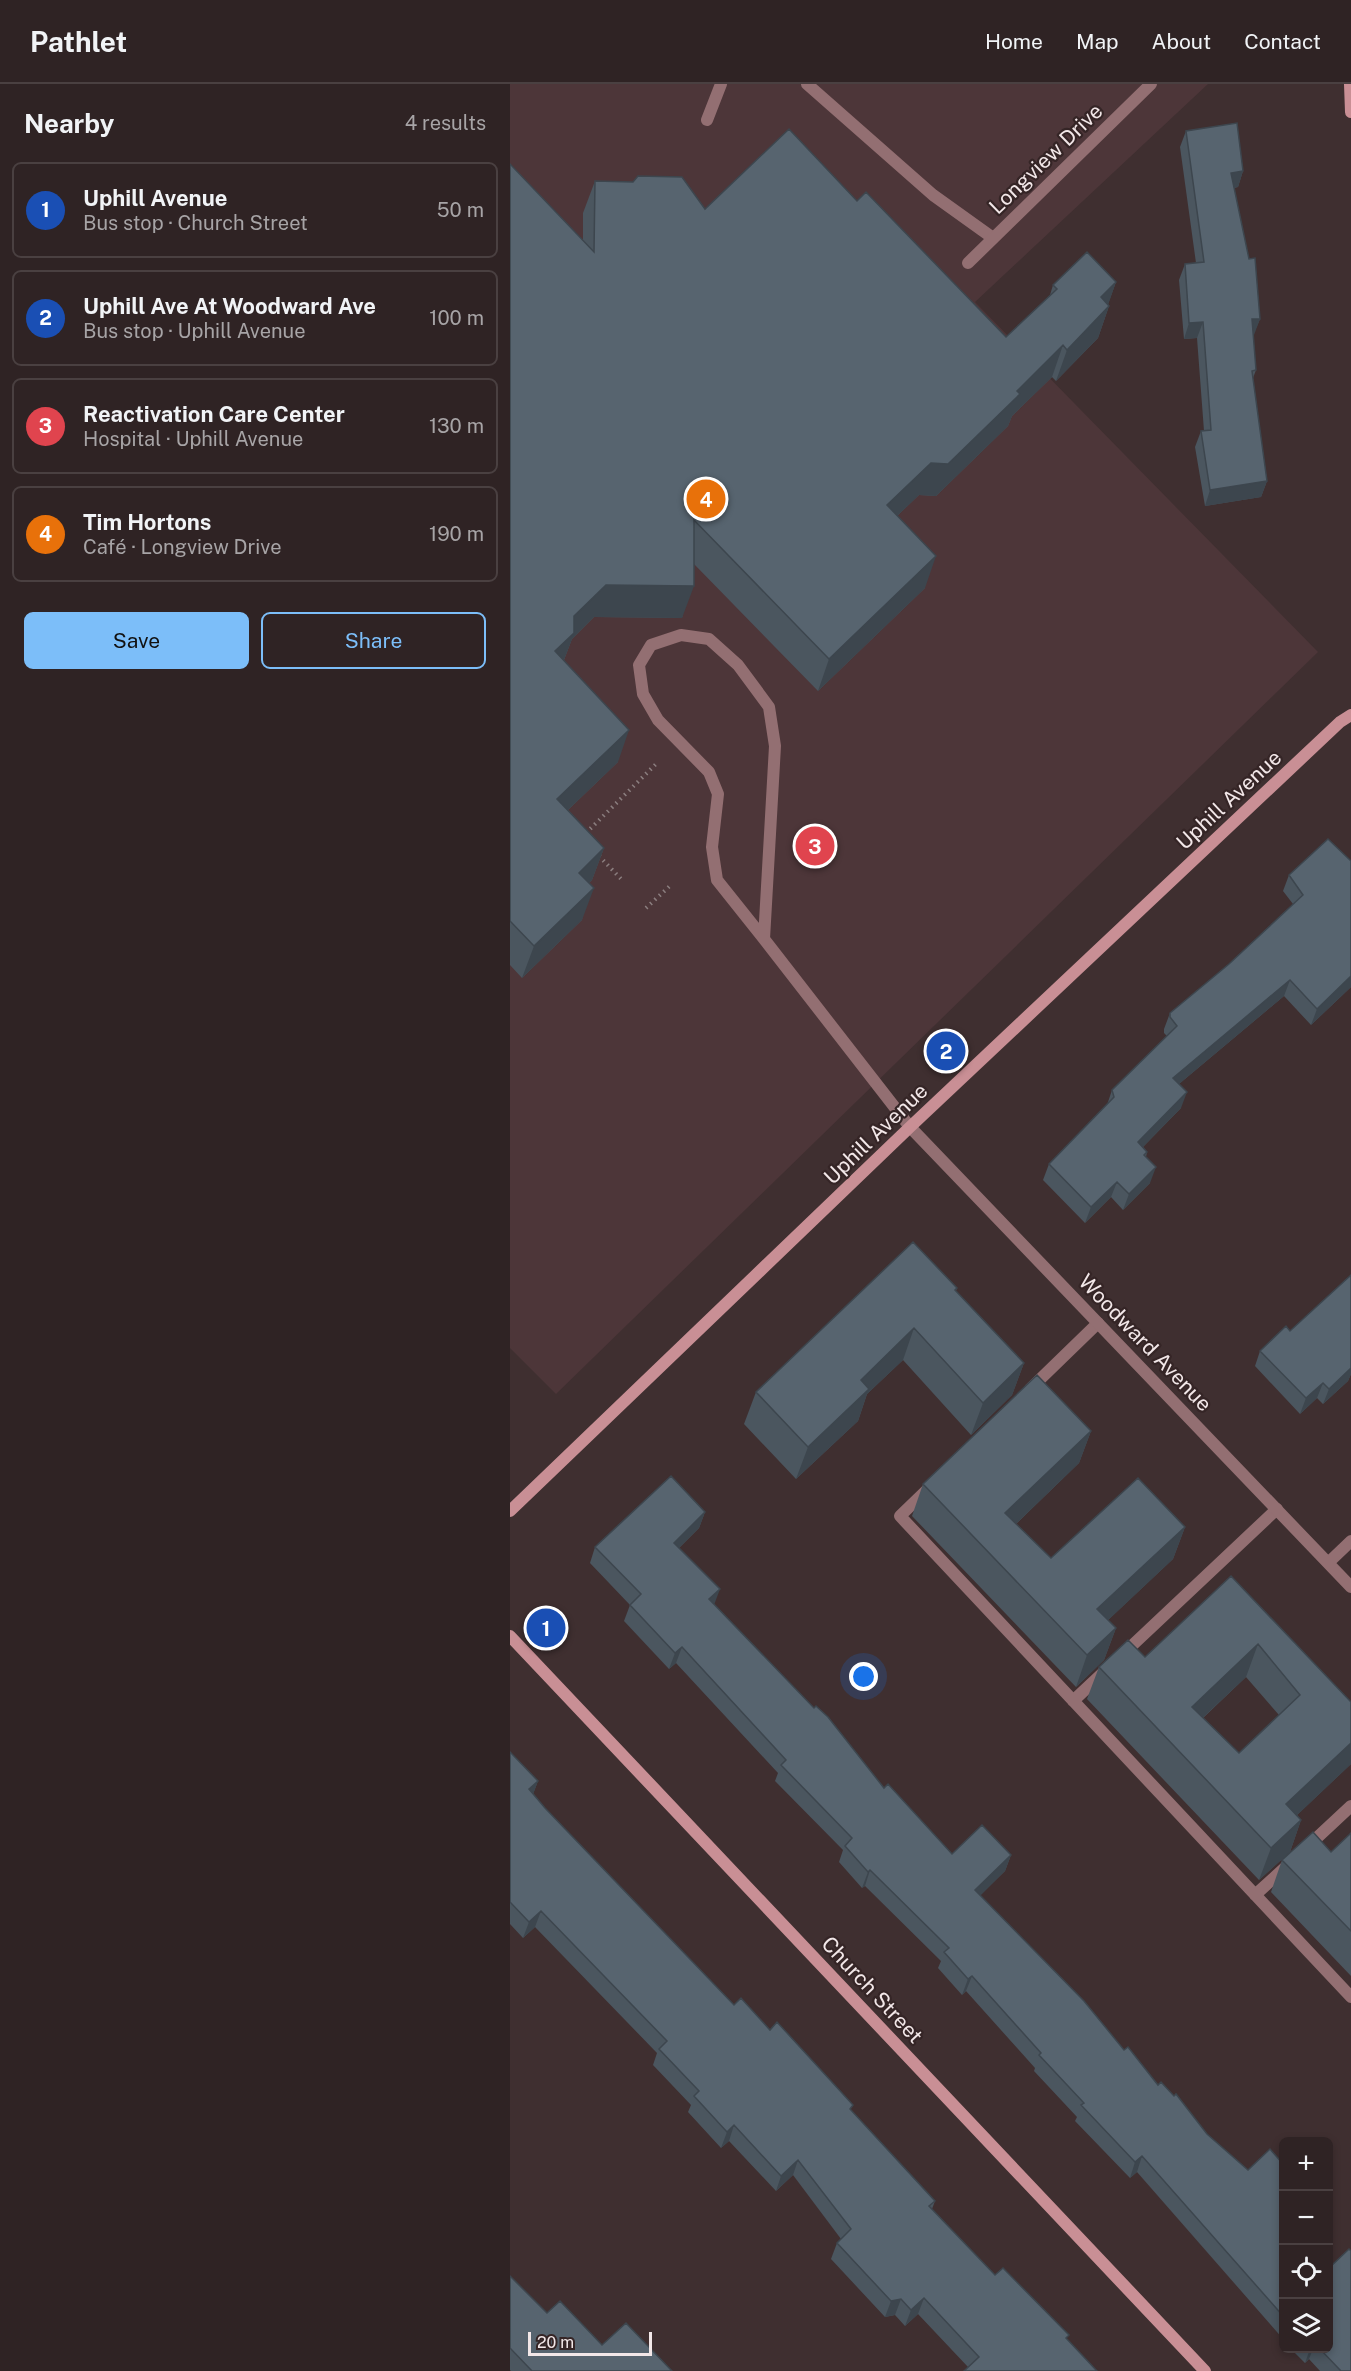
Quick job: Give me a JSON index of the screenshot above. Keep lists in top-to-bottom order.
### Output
{
  "streets": {
    "street": [
      "Longview Drive",
      "Uphill Avenue",
      "Woodward Avenue",
      "Church Street"
    ]
  },
  "crossings": [
    ["Uphill Avenue", "Woodward Avenue"]
  ],
  "scale_bar": "20 m",
  "page": {
    "header": "Pathlet",
    "nav": [
      "Home",
      "Map",
      "About",
      "Contact"
    ],
    "heading": ["Nearby", "4 results"],
    "list": [
      {
        "mark": "1",
        "name": "Uphill Avenue",
        "note": "Bus stop · Church Street",
        "value": "50 m"
      },
      {
        "mark": "2",
        "name": "Uphill Ave At Woodward Ave",
        "note": "Bus stop · Uphill Avenue",
        "value": "100 m"
      },
      {
        "mark": "3",
        "name": "Reactivation Care Center",
        "note": "Hospital · Uphill Avenue",
        "value": "130 m"
      },
      {
        "mark": "4",
        "name": "Tim Hortons",
        "note": "Café · Longview Drive",
        "value": "190 m"
      }
    ],
    "pins": [
      "4",
      "3",
      "2",
      "1"
    ],
    "buttons": ["Save", "Share"],
    "map_buttons": ["+", "−"],
    "scale": "20 m"
  }
}
